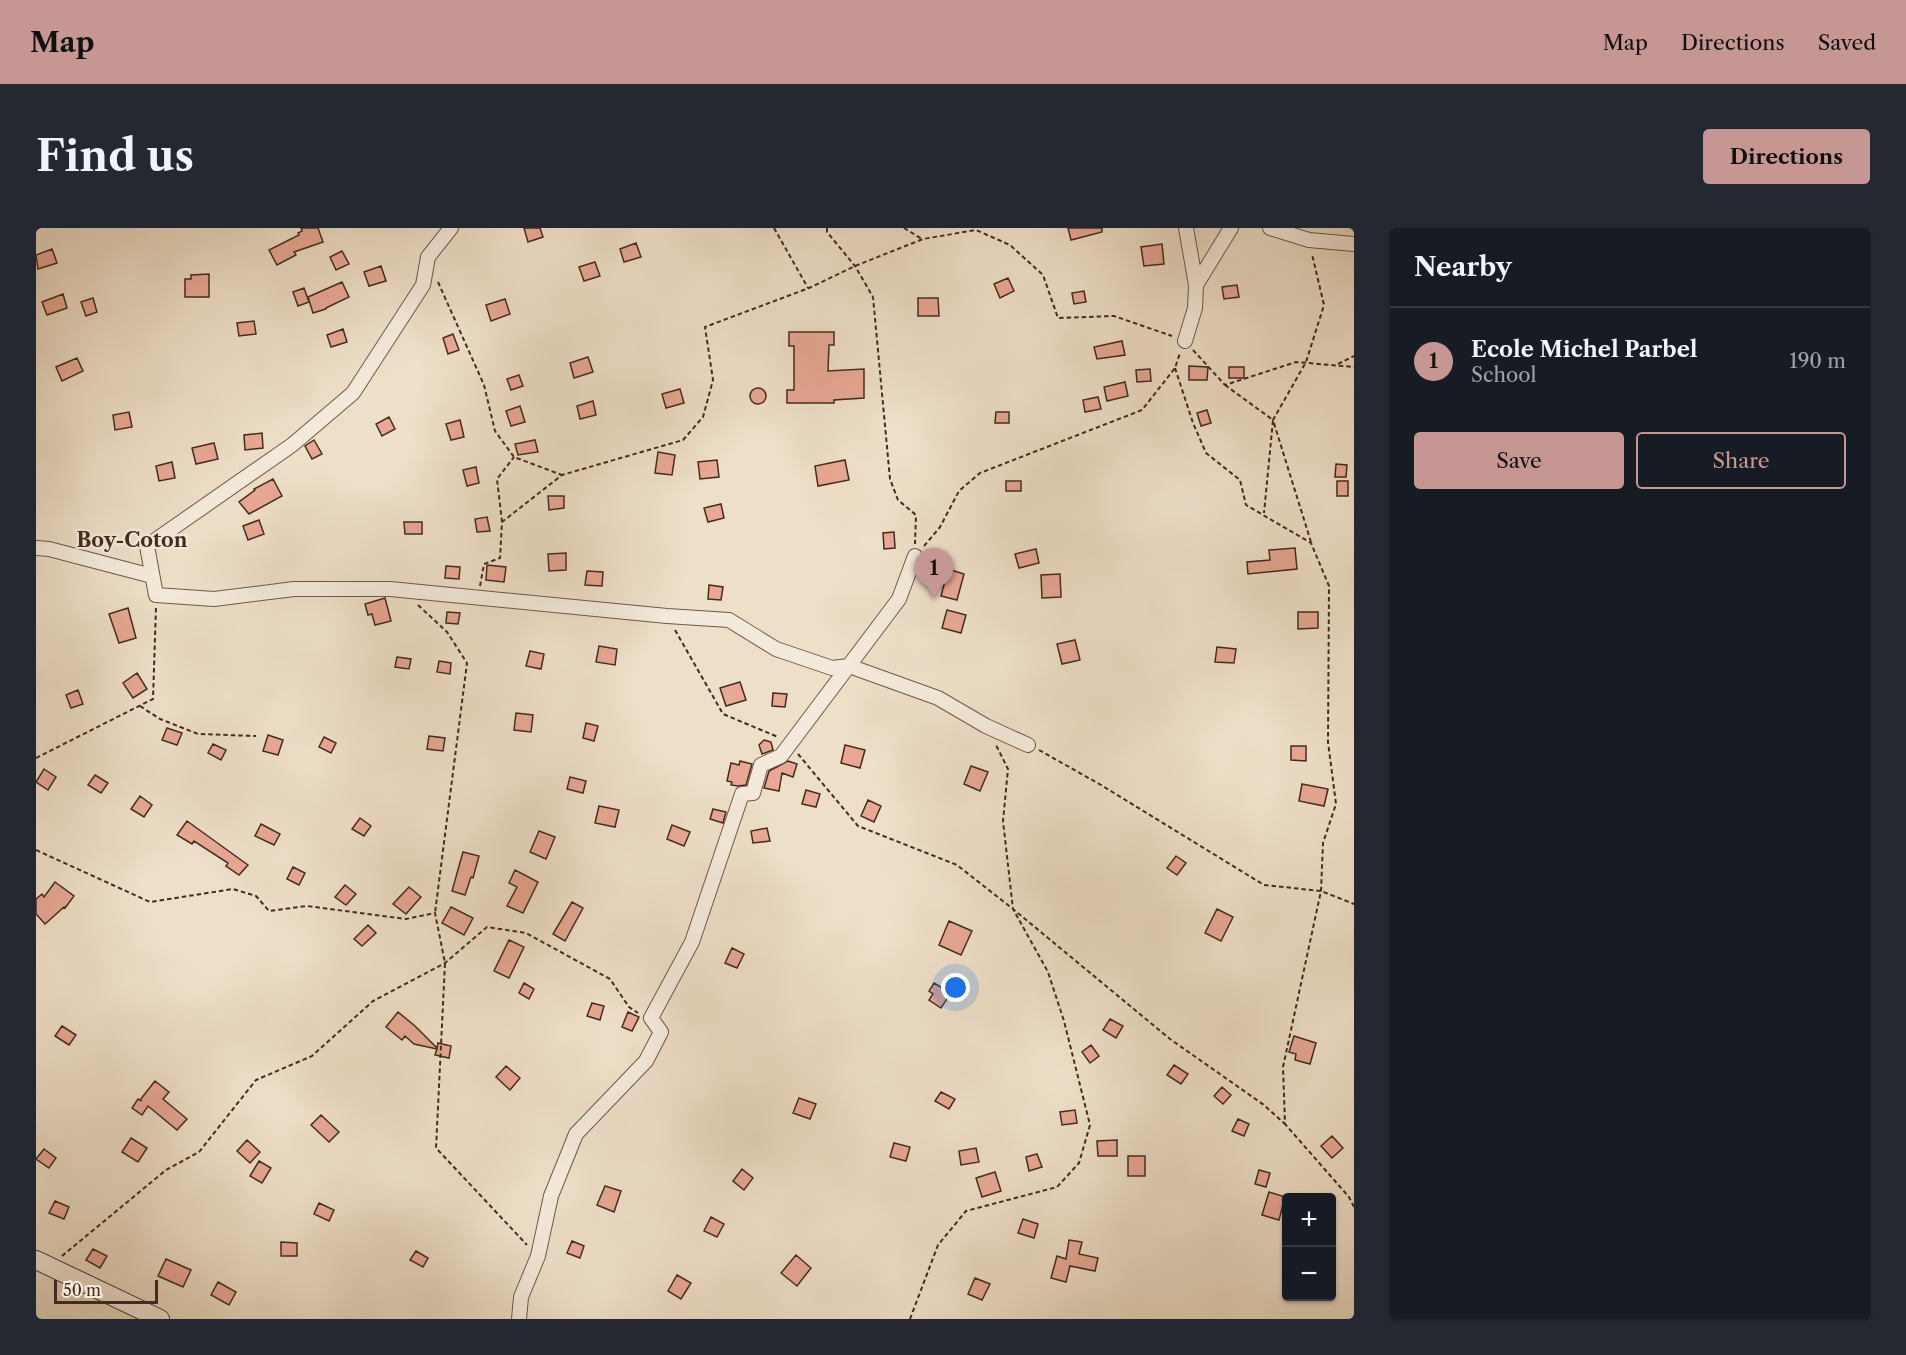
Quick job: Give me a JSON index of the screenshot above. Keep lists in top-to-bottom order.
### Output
{
  "districts": ["Boy-Coton"],
  "scale_bar": "50 m",
  "page": {
    "header": "Map",
    "nav": ["Map", "Directions", "Saved"],
    "buttons": [
      "Directions",
      ["Save", "Share"]
    ],
    "title": "Find us",
    "heading": "Nearby",
    "list": [
      {
        "mark": "1",
        "name": "Ecole Michel Parbel",
        "note": "School",
        "value": "190 m"
      }
    ],
    "pins": "1",
    "map_buttons": ["+", "−"],
    "scale": "50 m"
  }
}
